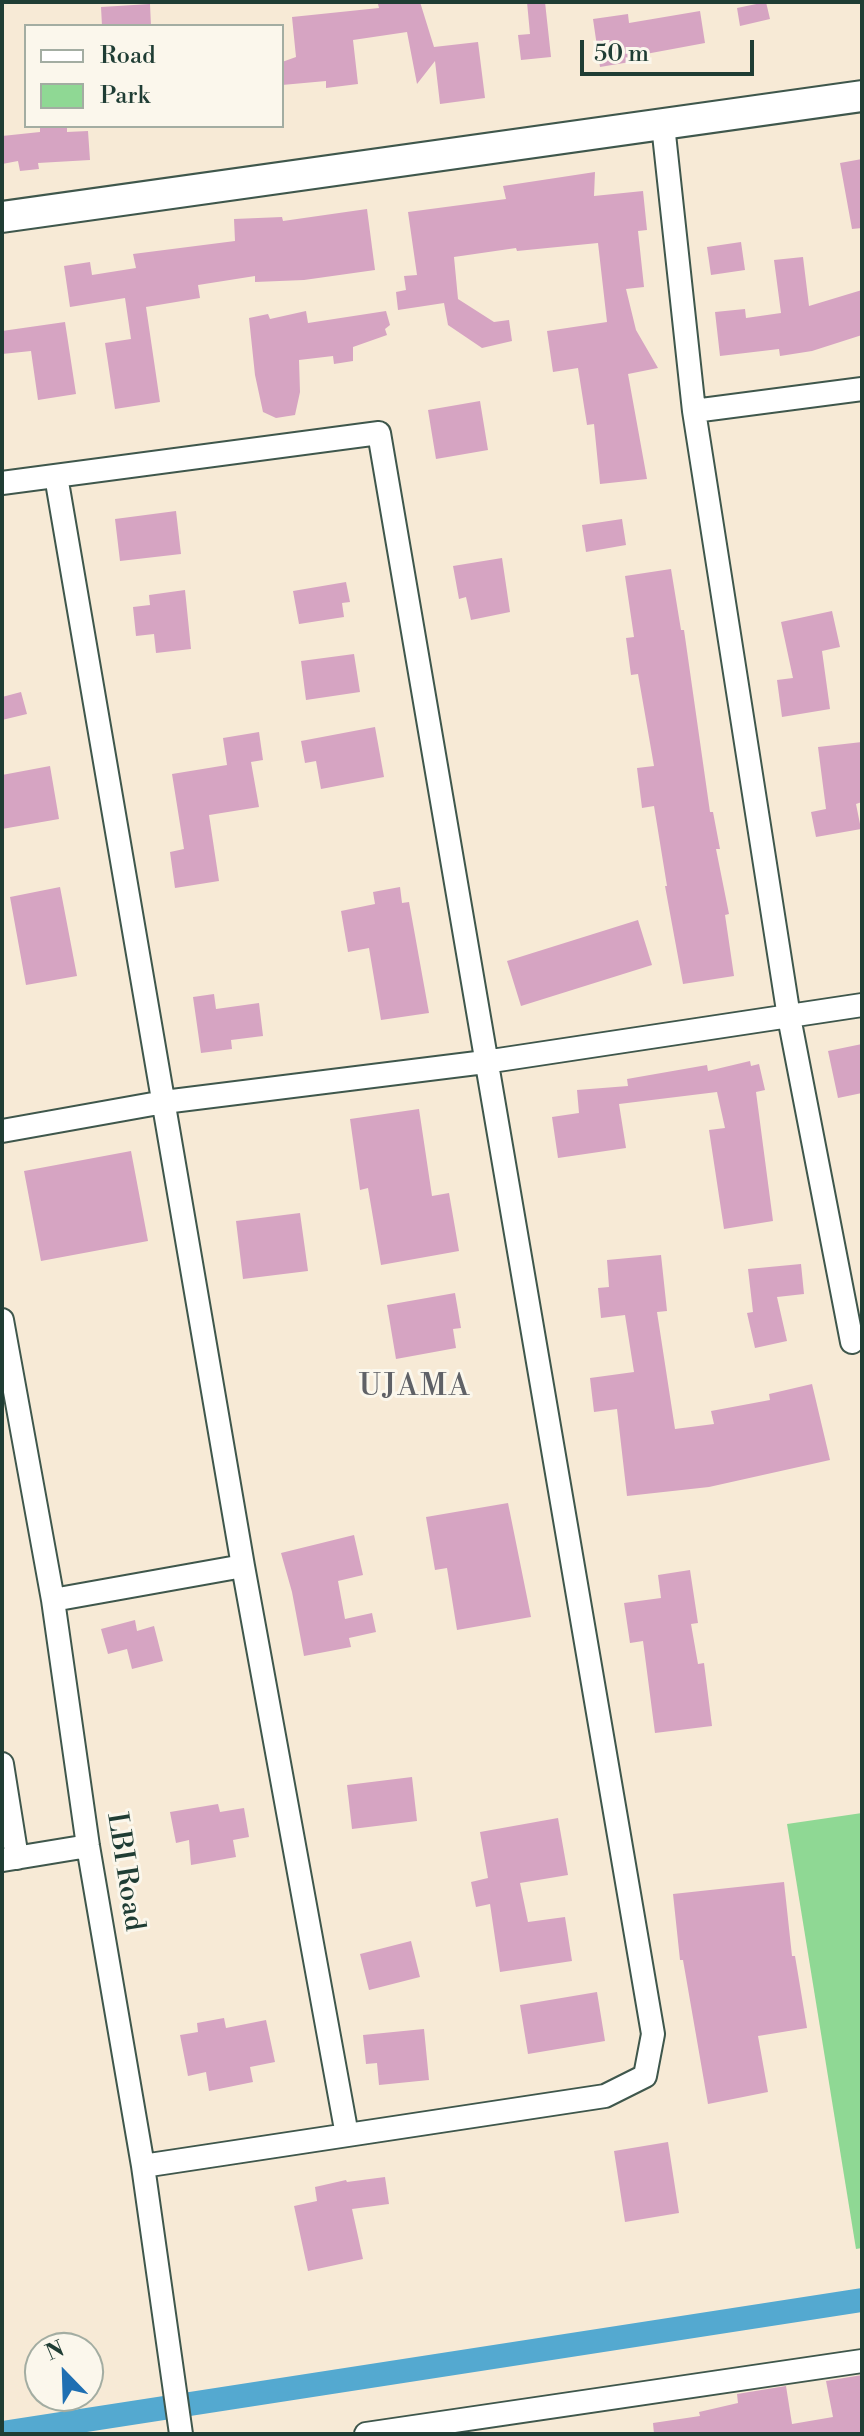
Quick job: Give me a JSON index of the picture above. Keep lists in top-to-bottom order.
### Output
{
  "streets": {
    "street": ["LBI Road"]
  },
  "districts": ["UJAMA"],
  "legend": ["Road", "Park"],
  "scale_bar": "50 m",
  "north": "top left"
}
